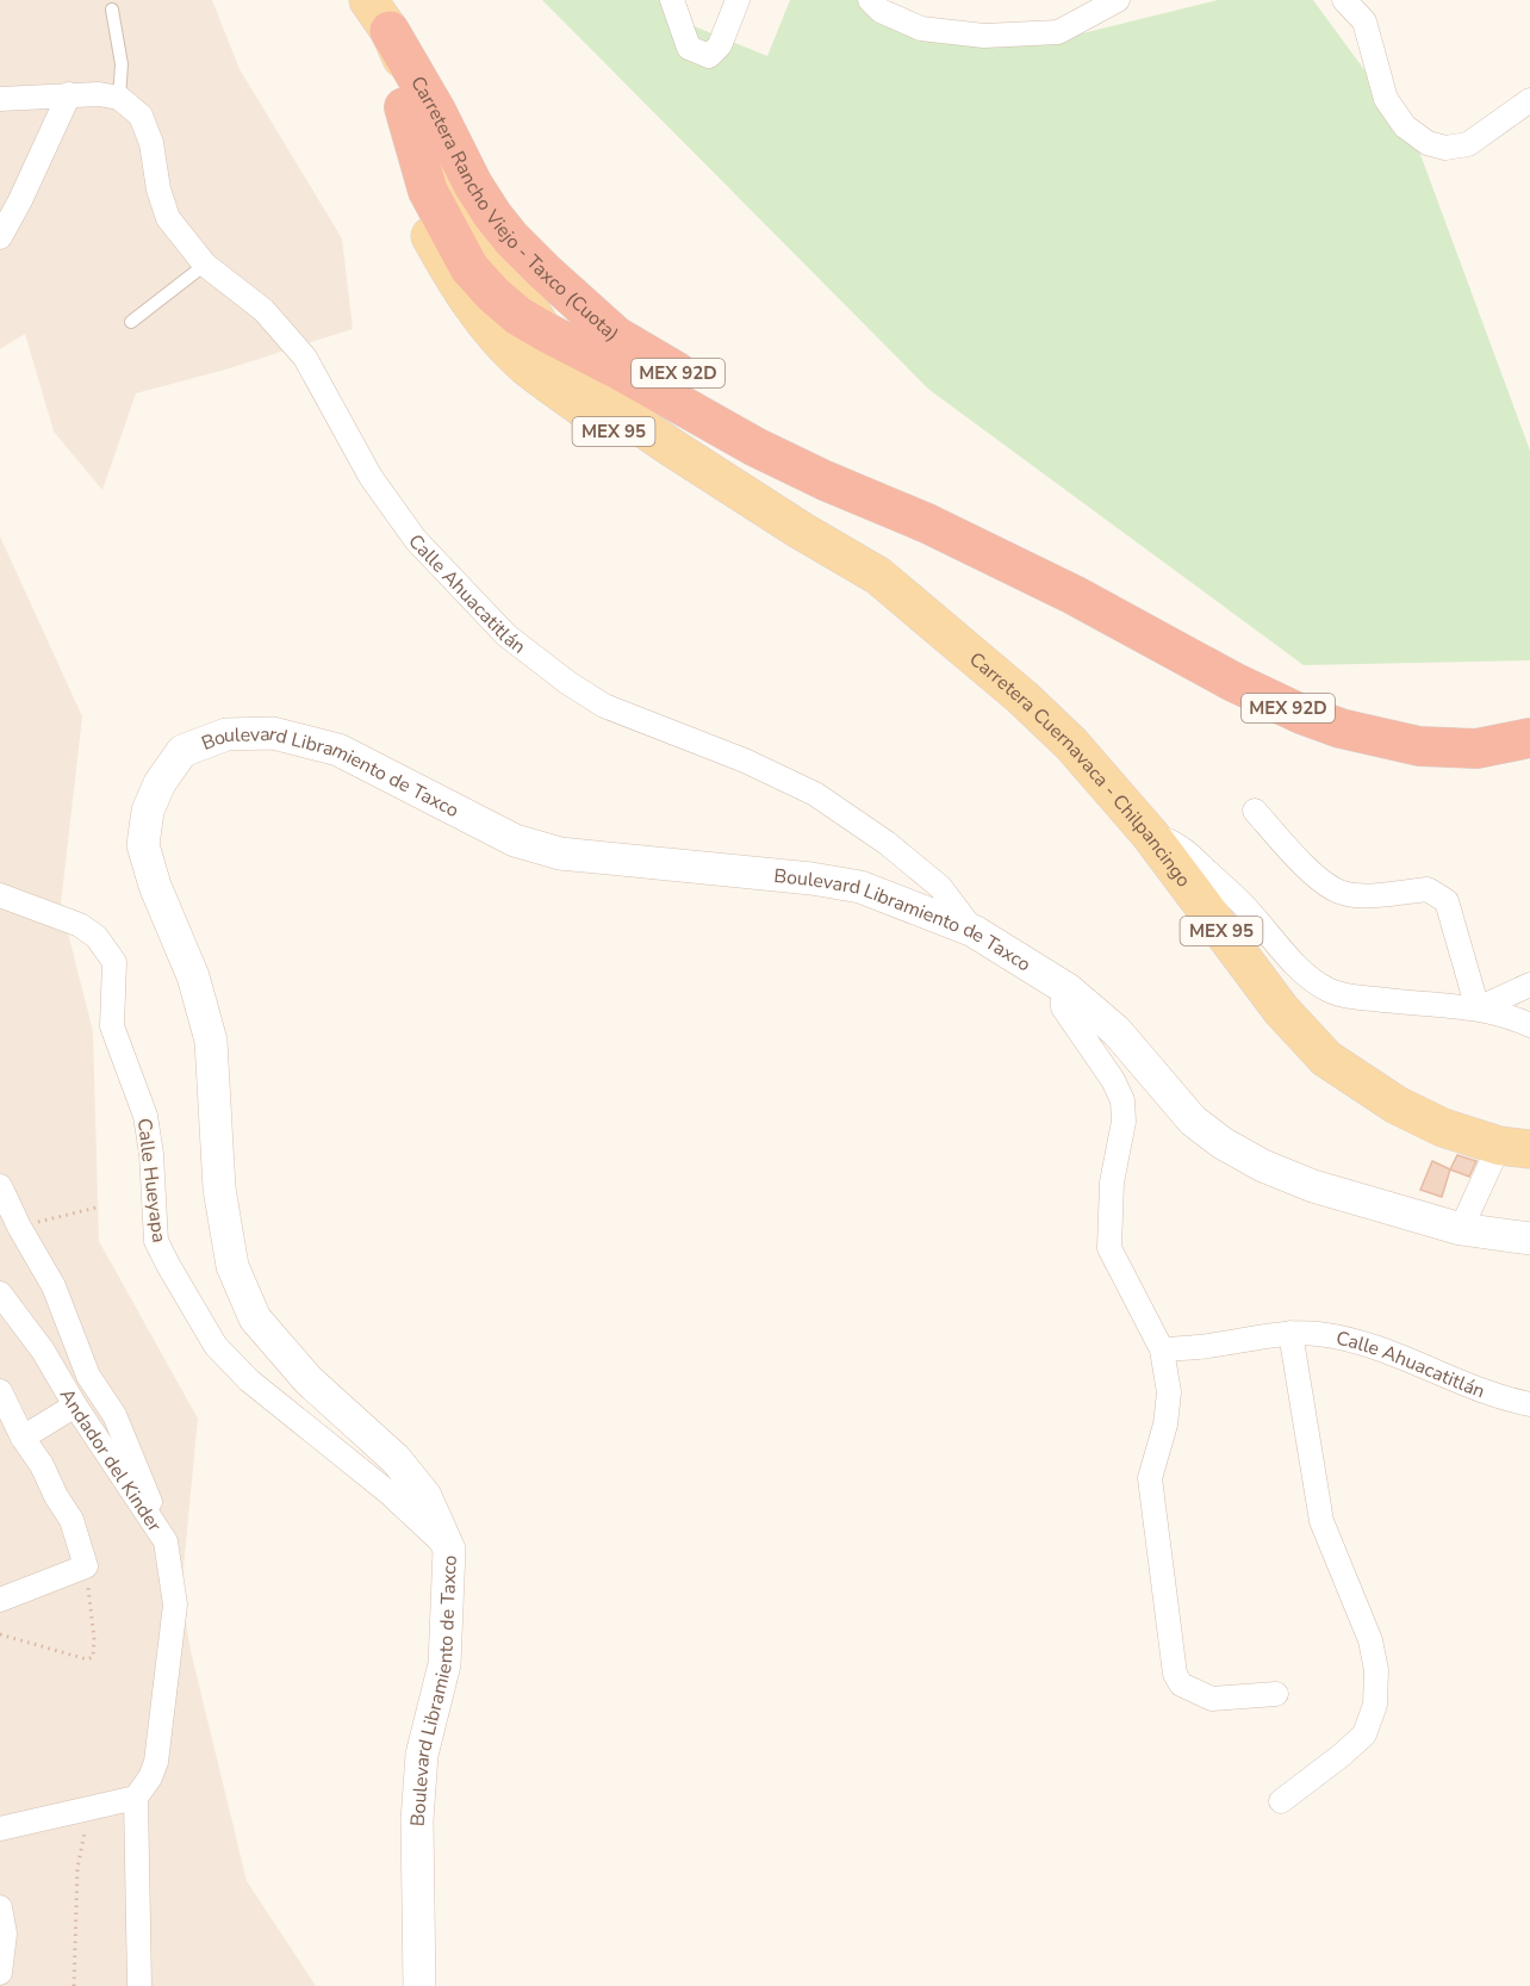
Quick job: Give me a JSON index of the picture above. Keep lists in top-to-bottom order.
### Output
{
  "streets": {
    "highway": ["Carretera Rancho Viejo - Taxco (Cuota)", "MEX 92D"],
    "main road": ["MEX 95", "Carretera Cuernavaca - Chilpancingo", "Boulevard Libramiento de Taxco"],
    "street": ["Calle Ahuacatitlán", "Calle Hueyapa", "Andador del Kinder"]
  },
  "crossings": [
    ["Carretera Rancho Viejo - Taxco (Cuota)", "MEX 95"],
    ["Carretera Rancho Viejo - Taxco (Cuota)", "Carretera Cuernavaca - Chilpancingo"],
    ["MEX 95", "Carretera Cuernavaca - Chilpancingo"],
    ["Calle Ahuacatitlán", "Boulevard Libramiento de Taxco"],
    ["Boulevard Libramiento de Taxco", "Calle Hueyapa"]
  ]
}
